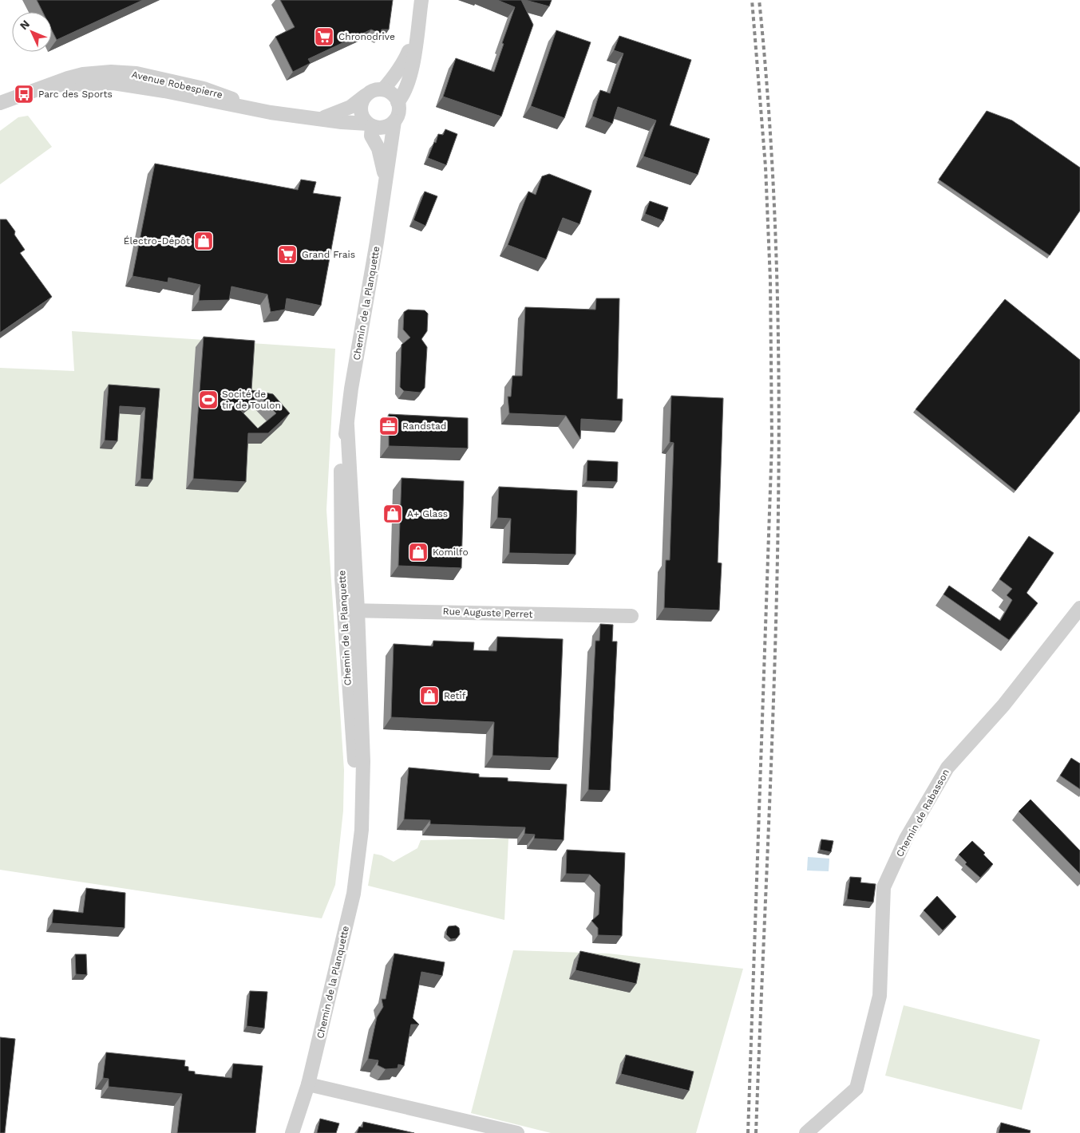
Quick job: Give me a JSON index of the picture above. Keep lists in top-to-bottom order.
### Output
{
  "streets": {
    "street": [
      "Avenue Robespierre",
      "Chemin de la Planquette",
      "Rue Auguste Perret",
      "Chemin de Rabasson"
    ]
  },
  "crossings": [
    ["Avenue Robespierre", "Chemin de la Planquette"],
    ["Chemin de la Planquette", "Rue Auguste Perret"]
  ],
  "places": {
    "supermarket": ["Chronodrive", "Grand Frais"],
    "bus stop": ["Parc des Sports"],
    "shop": [
      "Électro-Dépôt",
      "A+ Glass",
      "Komilfo",
      "Retif"
    ],
    "sports": ["Socité de tir de Toulon"],
    "office": ["Randstad"]
  },
  "north": "top left"
}
